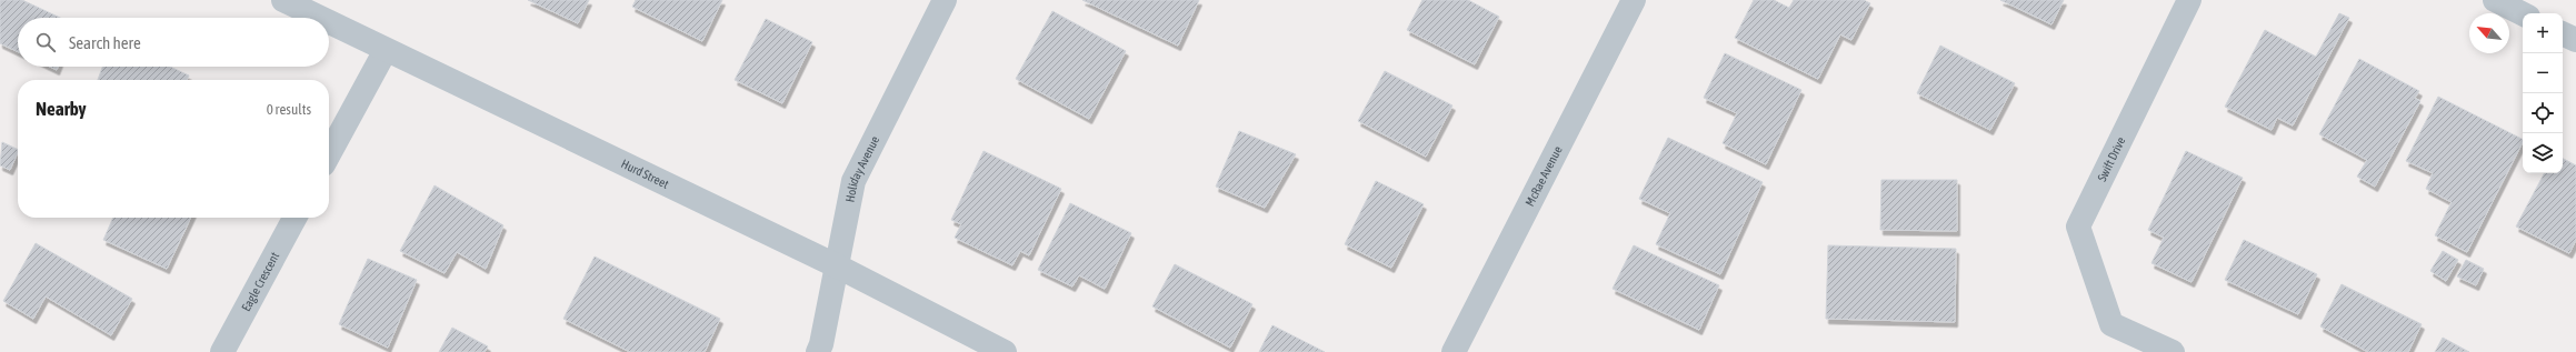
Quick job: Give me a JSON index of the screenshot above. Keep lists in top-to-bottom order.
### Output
{
  "streets": {
    "street": [
      "Swift Drive",
      "Holiday Avenue",
      "Hurd Street",
      "McRae Avenue",
      "Eagle Crescent"
    ]
  },
  "crossings": [
    ["Holiday Avenue", "Hurd Street"]
  ],
  "north": "top left",
  "page": {
    "map_buttons": ["+", "−"],
    "search": "Search here",
    "heading": ["Nearby", "0 results"]
  }
}
